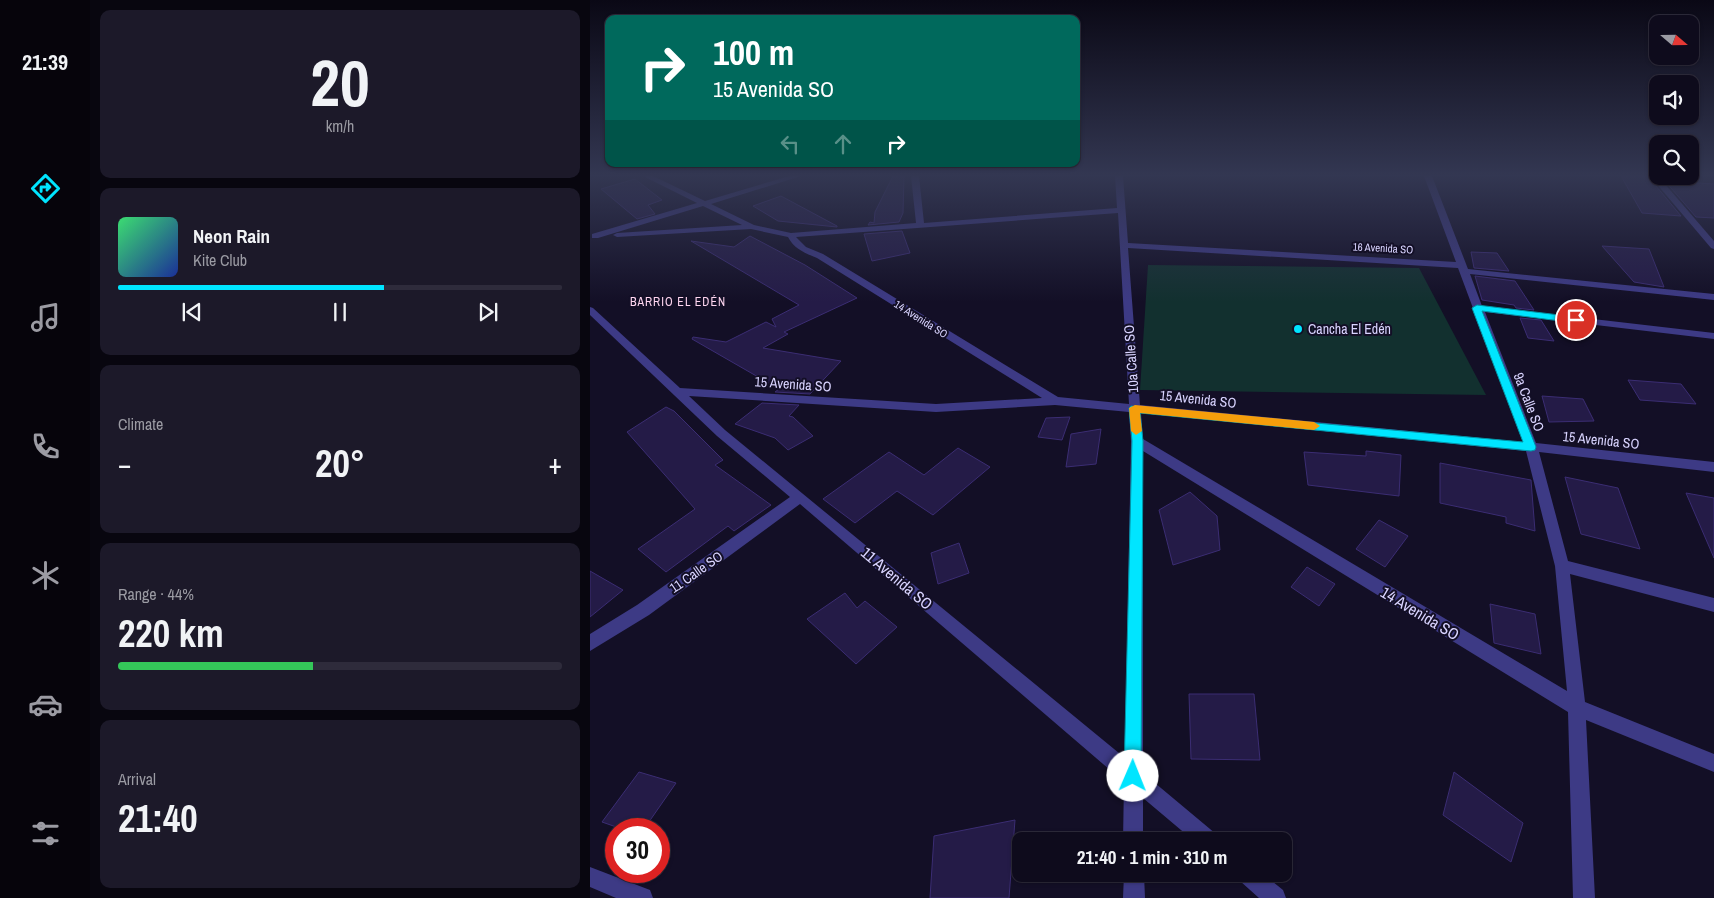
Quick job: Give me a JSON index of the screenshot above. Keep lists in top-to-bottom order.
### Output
{
  "streets": {
    "street": [
      "16 Avenida SO",
      "14 Avenida SO",
      "10a Calle SO",
      "15 Avenida SO",
      "9a Calle SO",
      "11 Calle SO",
      "11 Avenida SO"
    ]
  },
  "crossings": [
    ["16 Avenida SO", "10a Calle SO"],
    ["16 Avenida SO", "9a Calle SO"],
    ["14 Avenida SO", "10a Calle SO"],
    ["14 Avenida SO", "15 Avenida SO"],
    ["14 Avenida SO", "9a Calle SO"],
    ["10a Calle SO", "15 Avenida SO"],
    ["10a Calle SO", "11 Avenida SO"],
    ["15 Avenida SO", "9a Calle SO"],
    ["15 Avenida SO", "11 Avenida SO"],
    ["11 Calle SO", "11 Avenida SO"]
  ],
  "districts": ["BARRIO EL EDÉN"],
  "places": ["Cancha El Edén"],
  "north": "right",
  "page": {
    "tabs": "21:39",
    "tile": [
      ["20", "km/h"],
      "Climate",
      ["Range · 44%", "220 km"],
      ["Arrival", "21:40"]
    ],
    "turn": ["100 m", "15 Avenida SO"],
    "song": ["Neon Rain", "Kite Club"],
    "heat": ["−", "20°", "+"],
    "limit": "30",
    "trip": "21:40 · 1 min · 310 m"
  }
}
